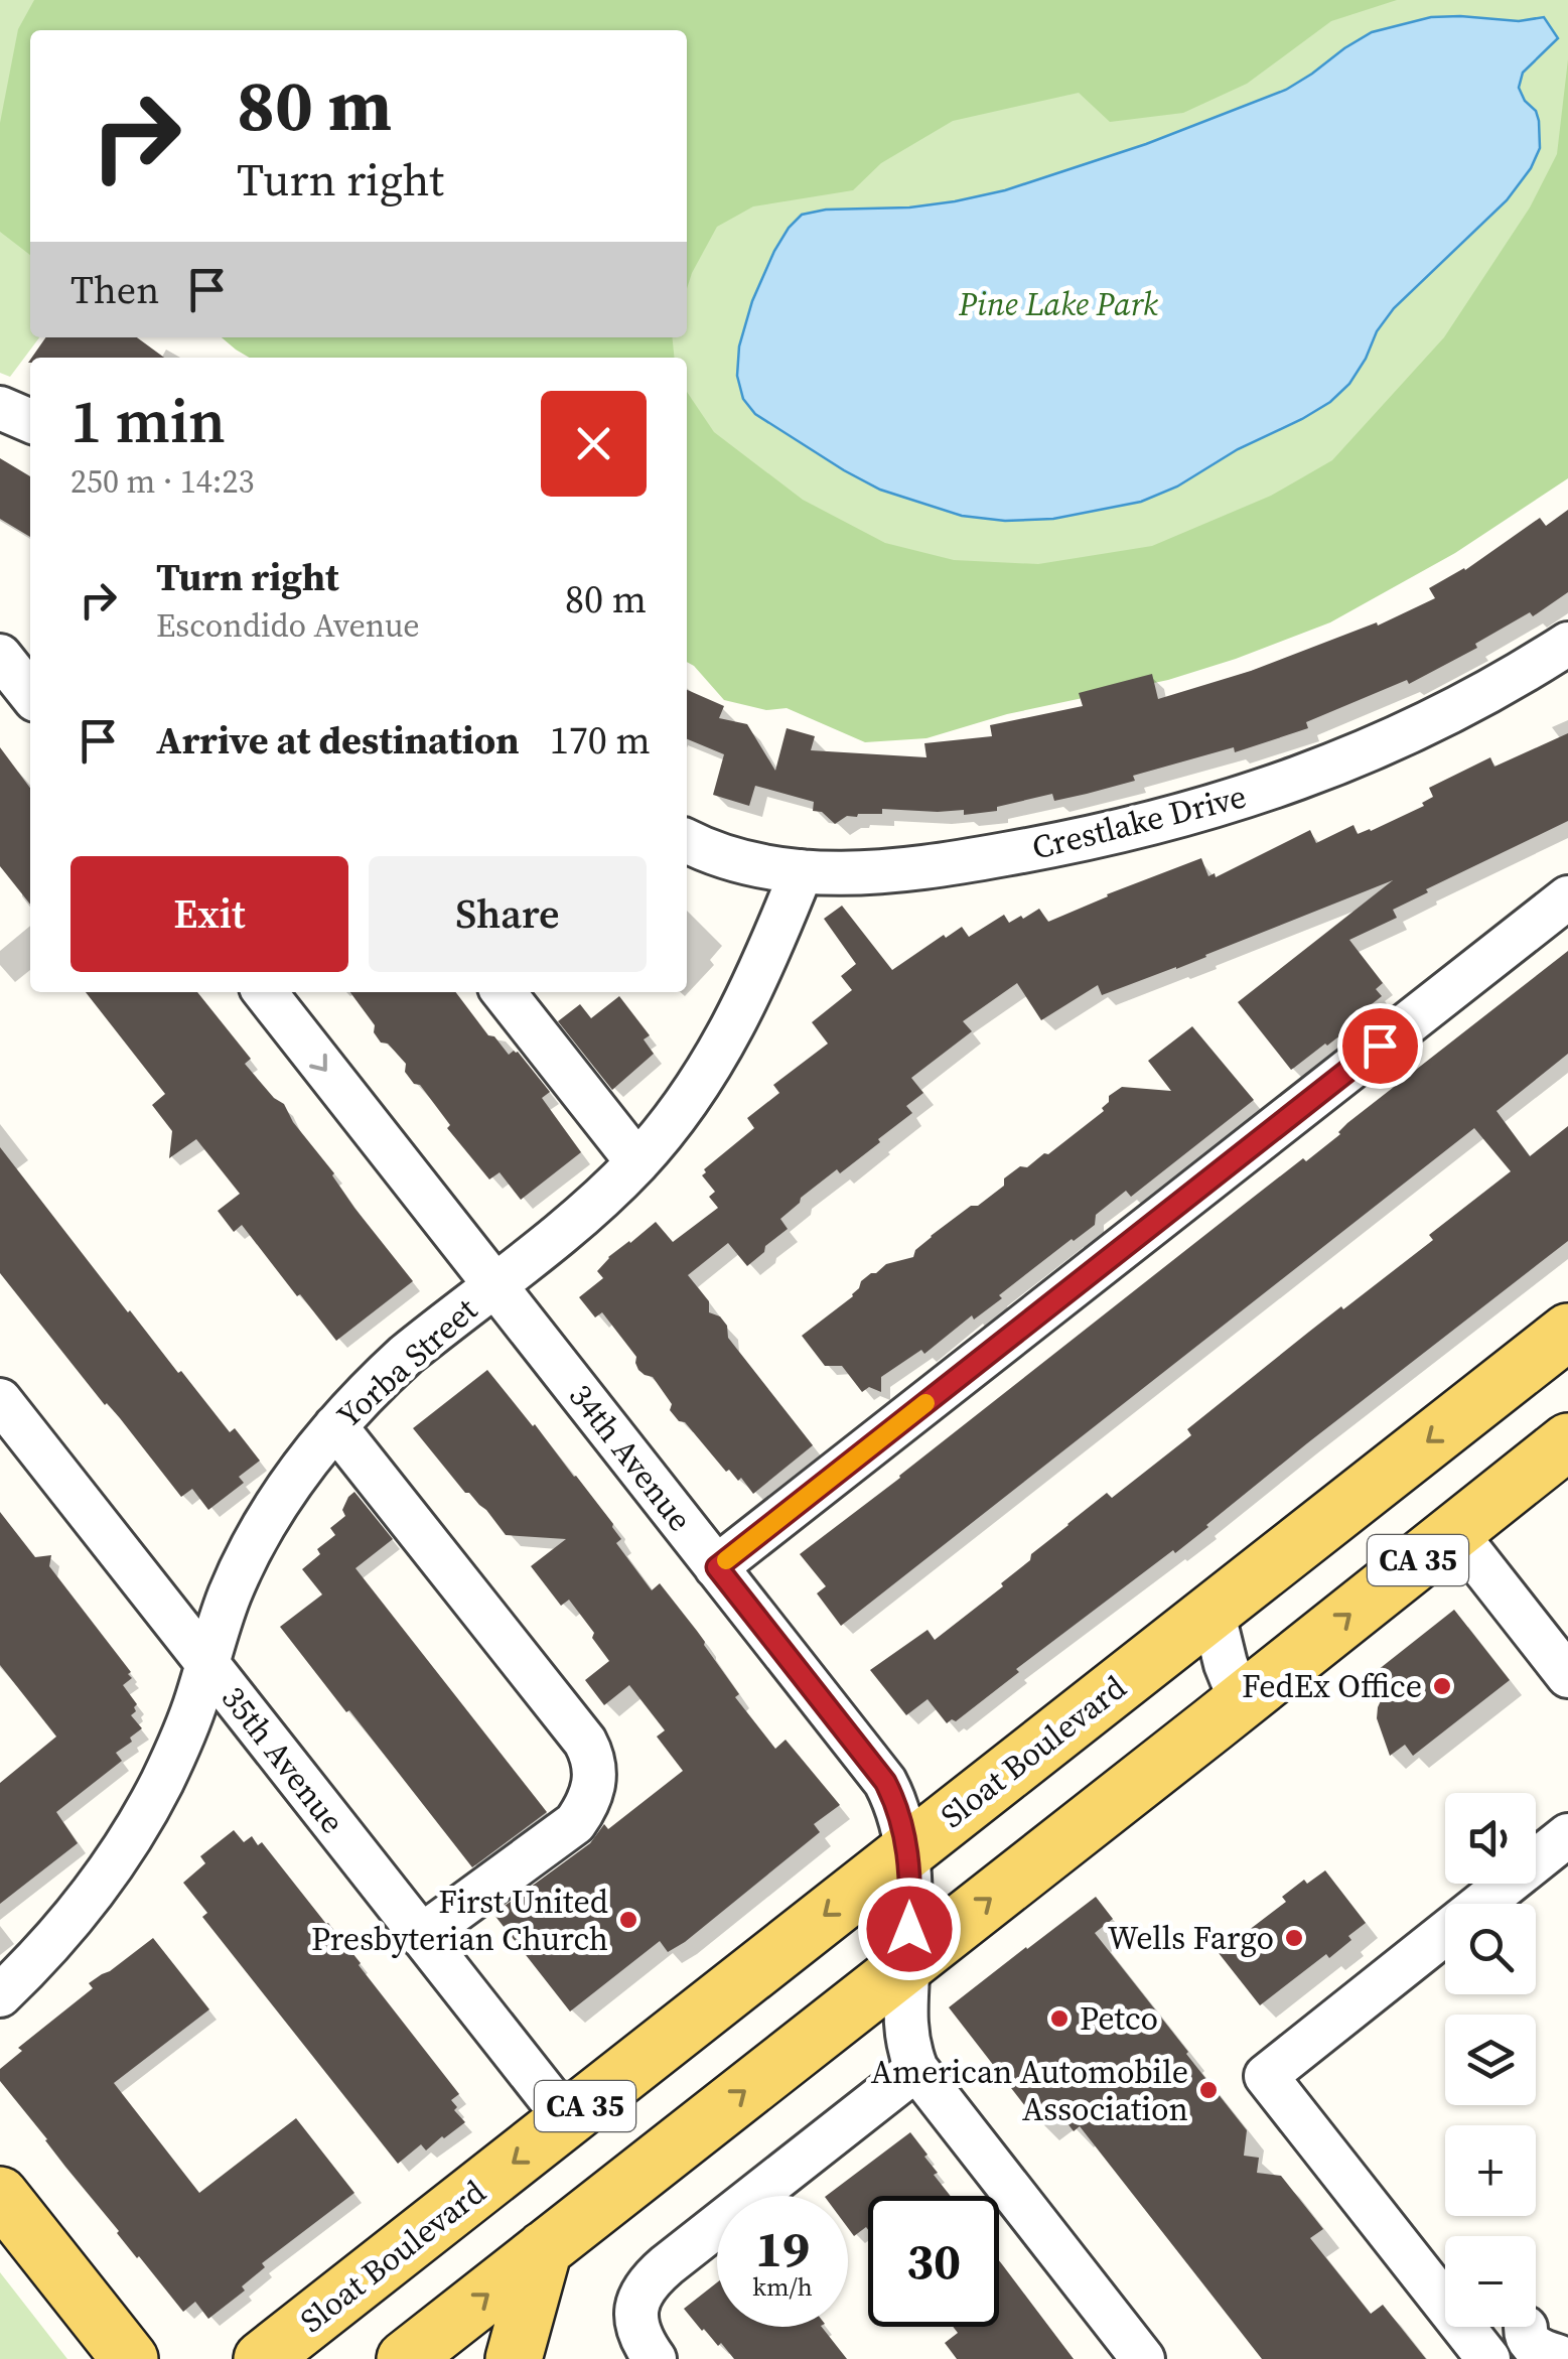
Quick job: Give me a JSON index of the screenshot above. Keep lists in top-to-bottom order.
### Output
{
  "streets": {
    "main road": ["CA 35", "Sloat Boulevard"],
    "street": [
      "Crestlake Drive",
      "Yorba Street",
      "34th Avenue",
      "35th Avenue"
    ]
  },
  "crossings": [
    ["Crestlake Drive", "Yorba Street"],
    ["Yorba Street", "34th Avenue"],
    ["Yorba Street", "35th Avenue"],
    ["34th Avenue", "CA 35"],
    ["34th Avenue", "Sloat Boulevard"],
    ["Sloat Boulevard", "35th Avenue"]
  ],
  "parks": ["Pine Lake Park"],
  "places": [
    "FedEx Office",
    "First United Presbyterian Church",
    "Wells Fargo",
    "Petco",
    "American Automobile Association"
  ],
  "page": {
    "turn": ["80 m", "Turn right"],
    "then": "Then",
    "heading": ["1 min", "250 m · 14:23"],
    "list": [
      {
        "name": "Turn right",
        "note": "Escondido Avenue",
        "value": "80 m"
      },
      {
        "name": "Arrive at destination",
        "value": "170 m"
      }
    ],
    "buttons": ["Exit", "Share"],
    "map_buttons": ["+", "−"],
    "speed": "19 km/h",
    "limit": "30"
  }
}
